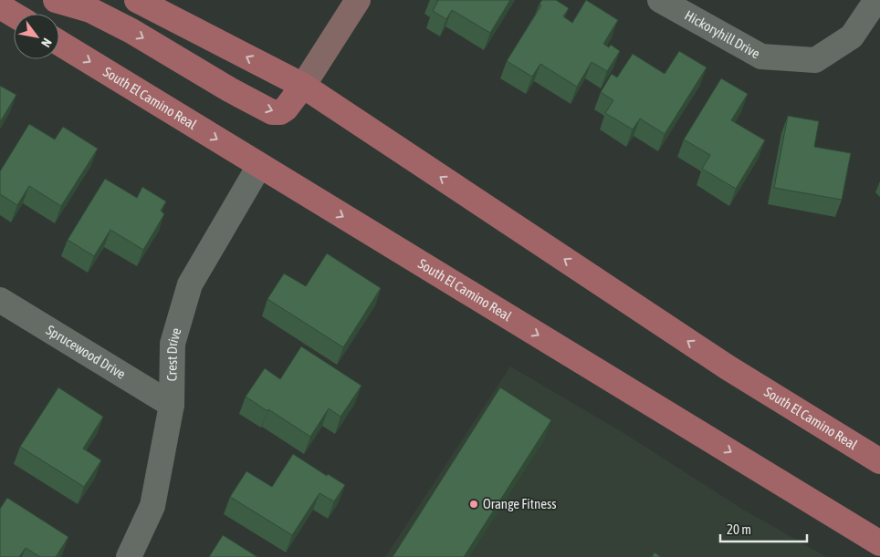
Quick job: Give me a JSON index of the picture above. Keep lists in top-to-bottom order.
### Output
{
  "streets": {
    "main road": ["South El Camino Real"],
    "street": ["Hickoryhill Drive", "Sprucewood Drive", "Crest Drive"]
  },
  "crossings": [
    ["South El Camino Real", "Crest Drive"],
    ["Sprucewood Drive", "Crest Drive"]
  ],
  "places": ["Orange Fitness"],
  "scale_bar": "20 m",
  "north": "bottom right"
}
